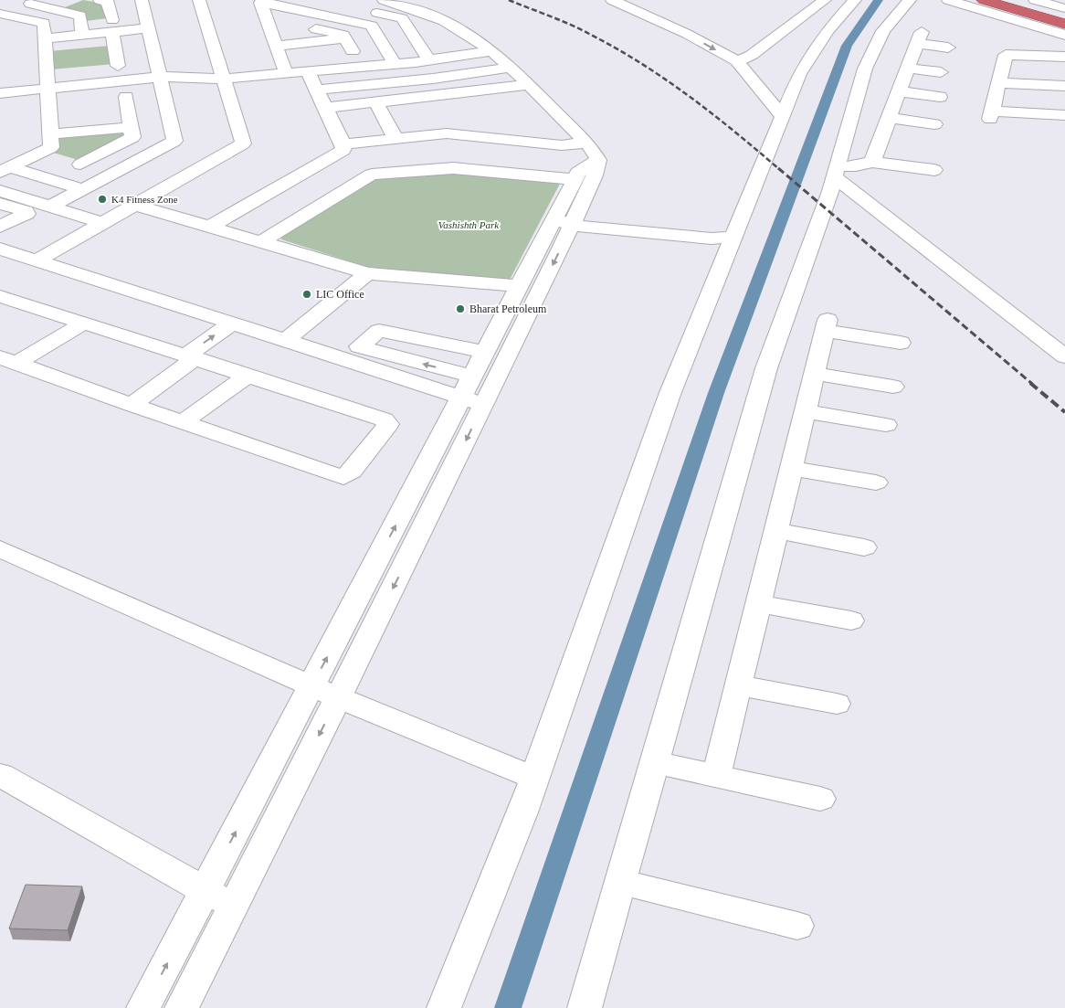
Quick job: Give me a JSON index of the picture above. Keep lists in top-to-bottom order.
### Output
{
  "parks": ["Vashishth Park"],
  "places": ["K4 Fitness Zone", "LIC Office", "Bharat Petroleum"]
}
